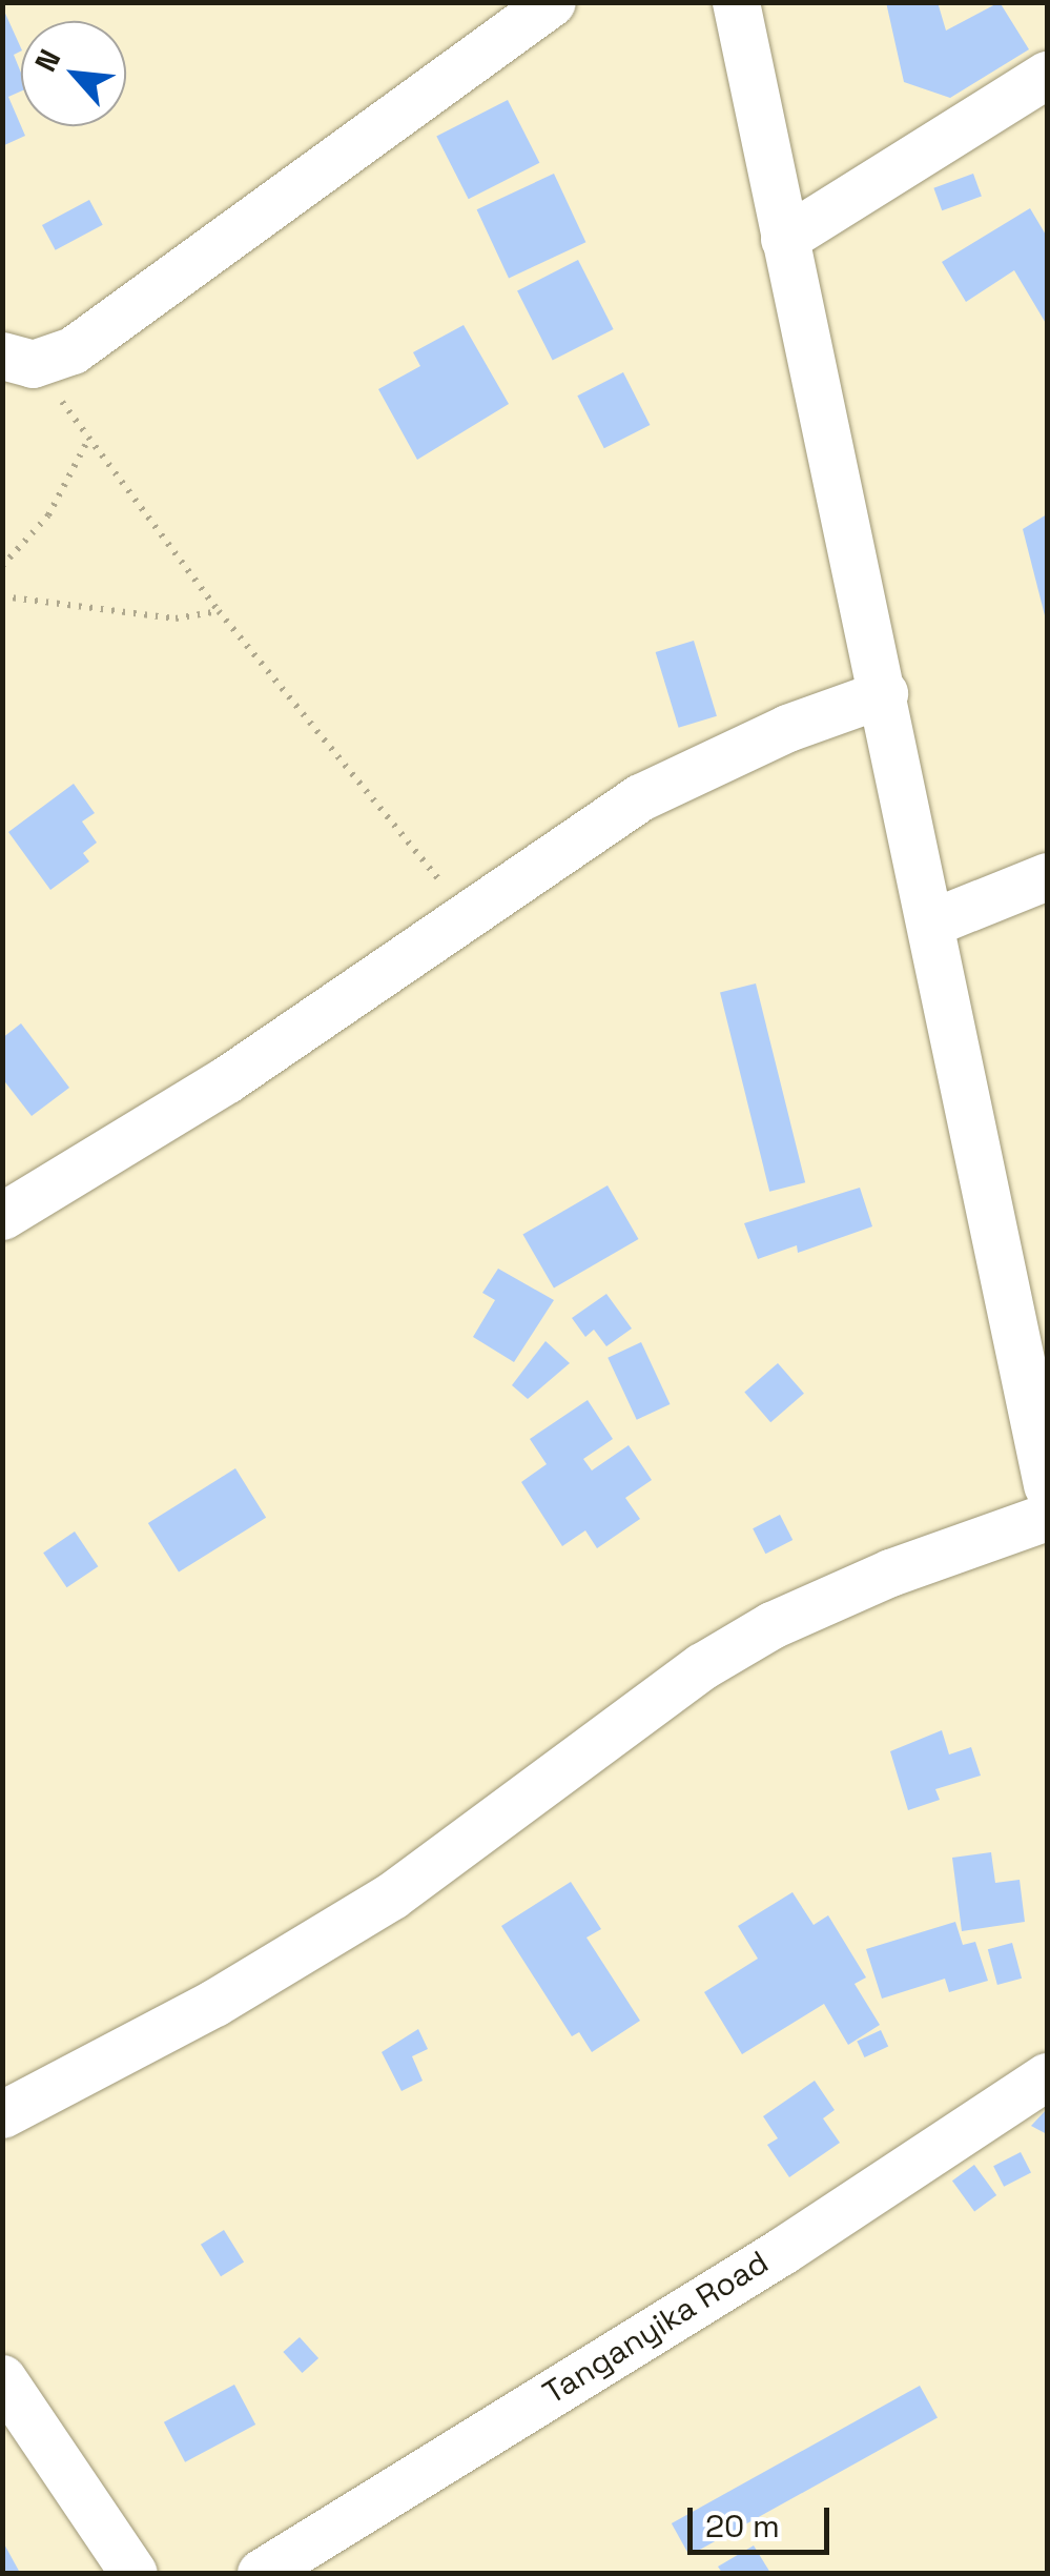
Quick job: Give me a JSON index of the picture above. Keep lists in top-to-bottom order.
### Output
{
  "streets": {
    "street": ["Tanganyika Road"]
  },
  "scale_bar": "20 m",
  "north": "top left"
}
